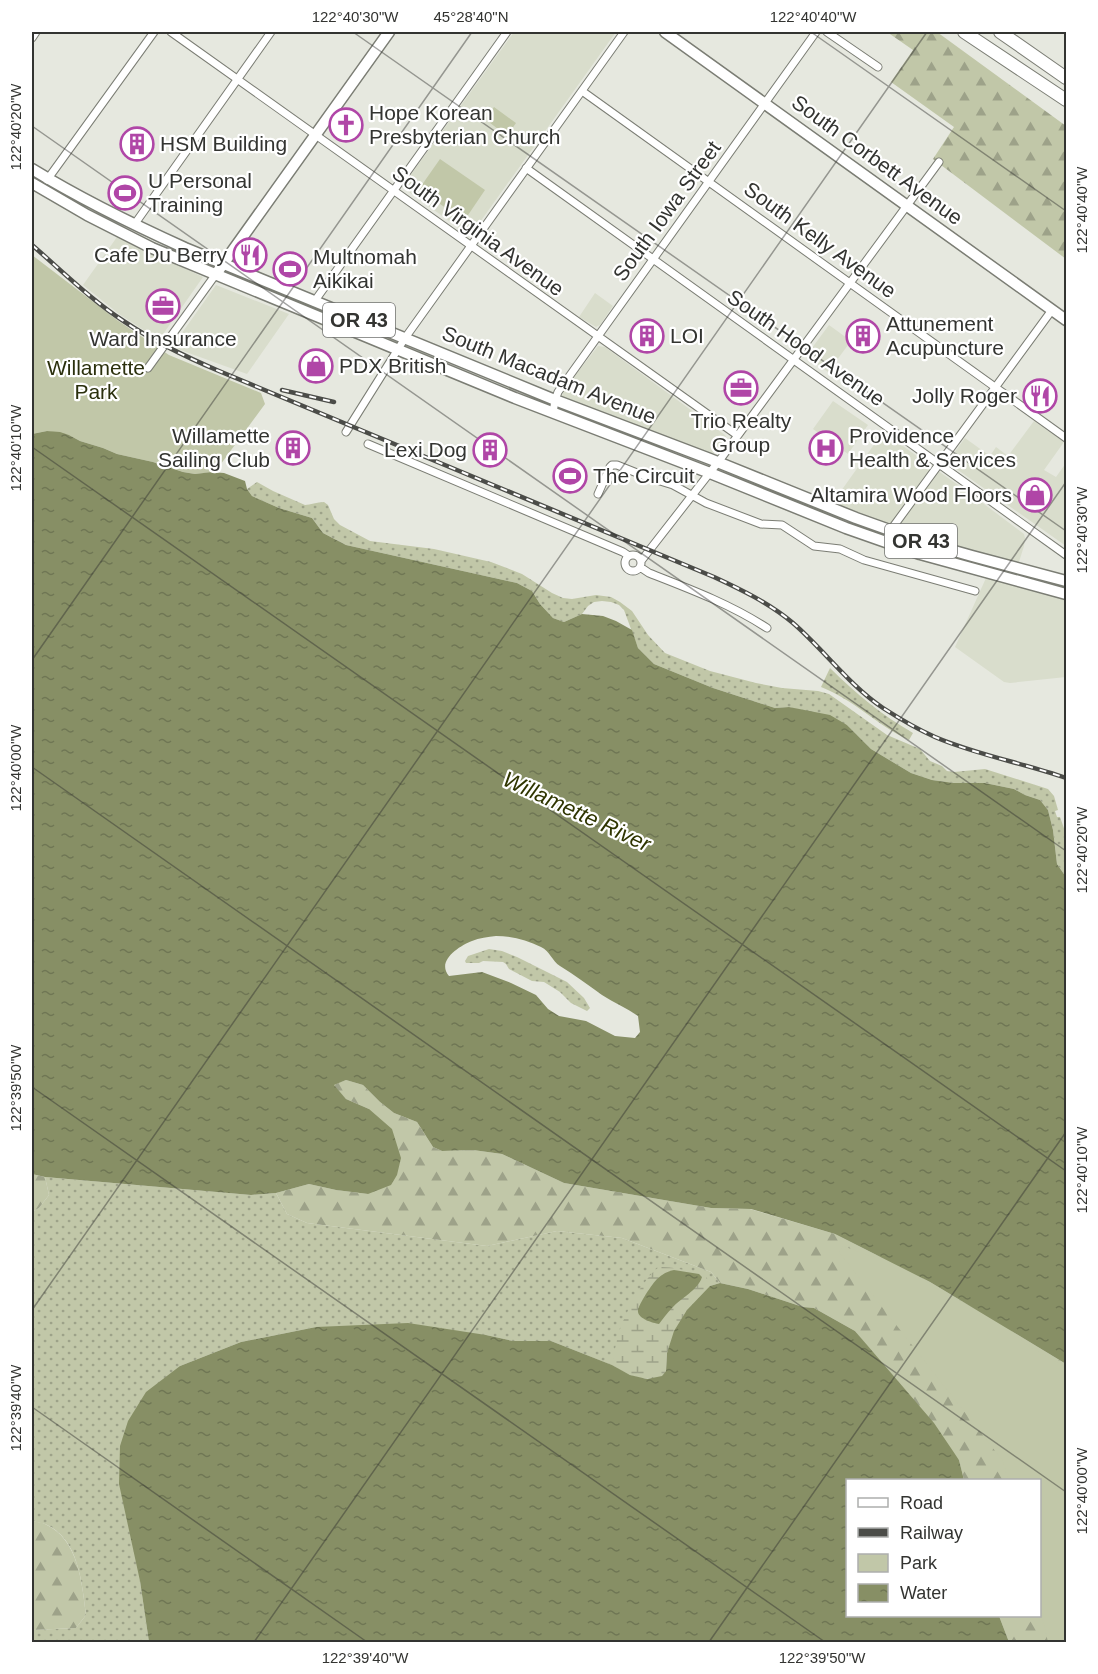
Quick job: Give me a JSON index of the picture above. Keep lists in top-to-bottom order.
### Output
{
  "streets": {
    "main road": ["South Corbett Avenue", "OR 43", "South Macadam Avenue"],
    "street": [
      "South Iowa Street",
      "South Virginia Avenue",
      "South Kelly Avenue",
      "South Hood Avenue"
    ]
  },
  "crossings": [
    ["South Corbett Avenue", "South Iowa Street"],
    ["South Iowa Street", "South Virginia Avenue"],
    ["South Iowa Street", "South Kelly Avenue"],
    ["South Iowa Street", "South Hood Avenue"],
    ["South Iowa Street", "South Macadam Avenue"]
  ],
  "water": ["Willamette River"],
  "parks": ["Willamette Park"],
  "places": {
    "church": ["Hope Korean Presbyterian Church"],
    "building": [
      "HSM Building",
      "LOI",
      "Attunement Acupuncture",
      "Willamette Sailing Club",
      "Lexi Dog"
    ],
    "sports": ["U Personal Training", "Multnomah Aikikai", "The Circuit"],
    "restaurant": ["Cafe Du Berry", "Jolly Roger"],
    "office": ["Ward Insurance", "Trio Realty Group"],
    "shop": ["PDX British", "Altamira Wood Floors"],
    "hospital": ["Providence Health & Services"]
  },
  "legend": [
    "Road",
    "Railway",
    "Park",
    "Water"
  ],
  "coordinates": [
    "122°40'30\"W",
    "45°28'40\"N",
    "122°40'40\"W",
    "122°40'20\"W",
    "122°40'10\"W",
    "122°40'00\"W",
    "122°39'50\"W",
    "122°39'40\"W"
  ]
}
